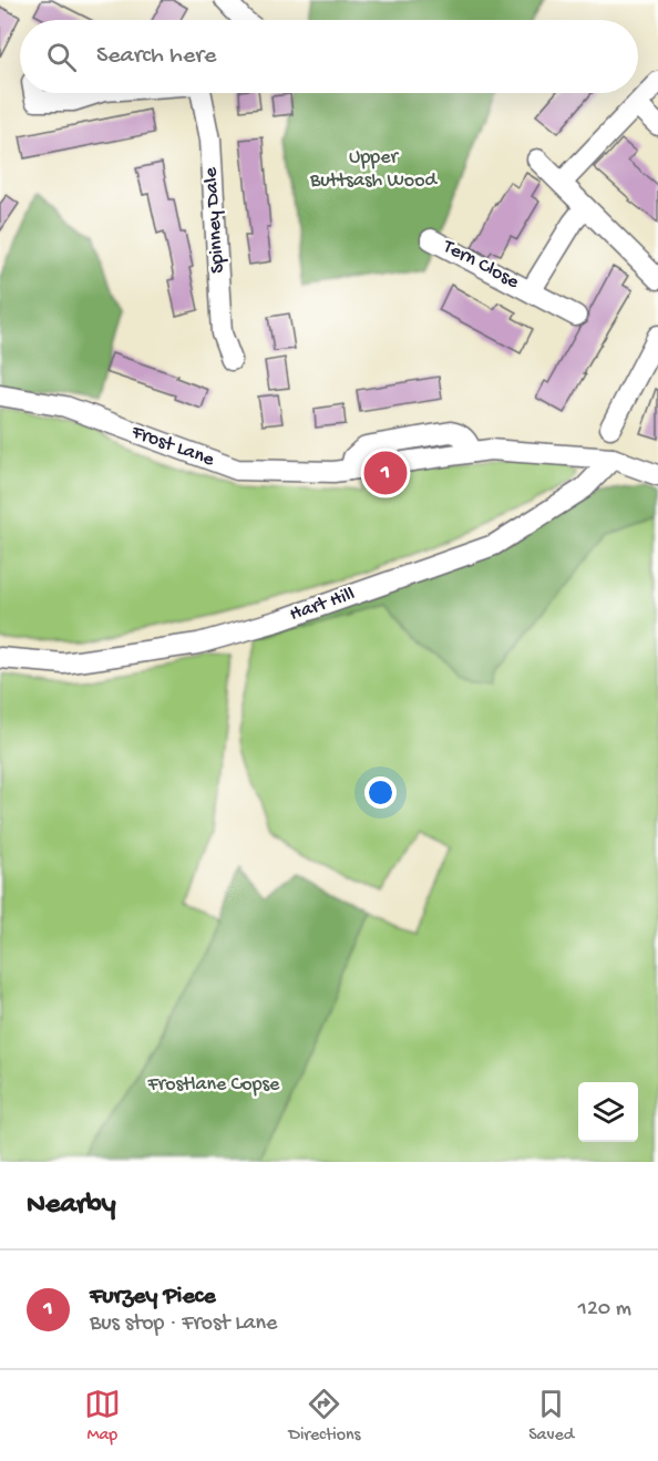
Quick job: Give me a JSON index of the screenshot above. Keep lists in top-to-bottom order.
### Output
{
  "streets": {
    "street": [
      "Spinney Dale",
      "Tern Close",
      "Frost Lane",
      "Hart Hill"
    ]
  },
  "crossings": [
    ["Frost Lane", "Hart Hill"]
  ],
  "parks": ["Upper Buttsash Wood", "Frostlane Copse"],
  "page": {
    "search": "Search here",
    "pins": "1",
    "heading": "Nearby",
    "list": [
      {
        "mark": "1",
        "name": "Furzey Piece",
        "note": "Bus stop · Frost Lane",
        "value": "120 m"
      }
    ],
    "nav": ["Map", "Directions", "Saved"]
  }
}
